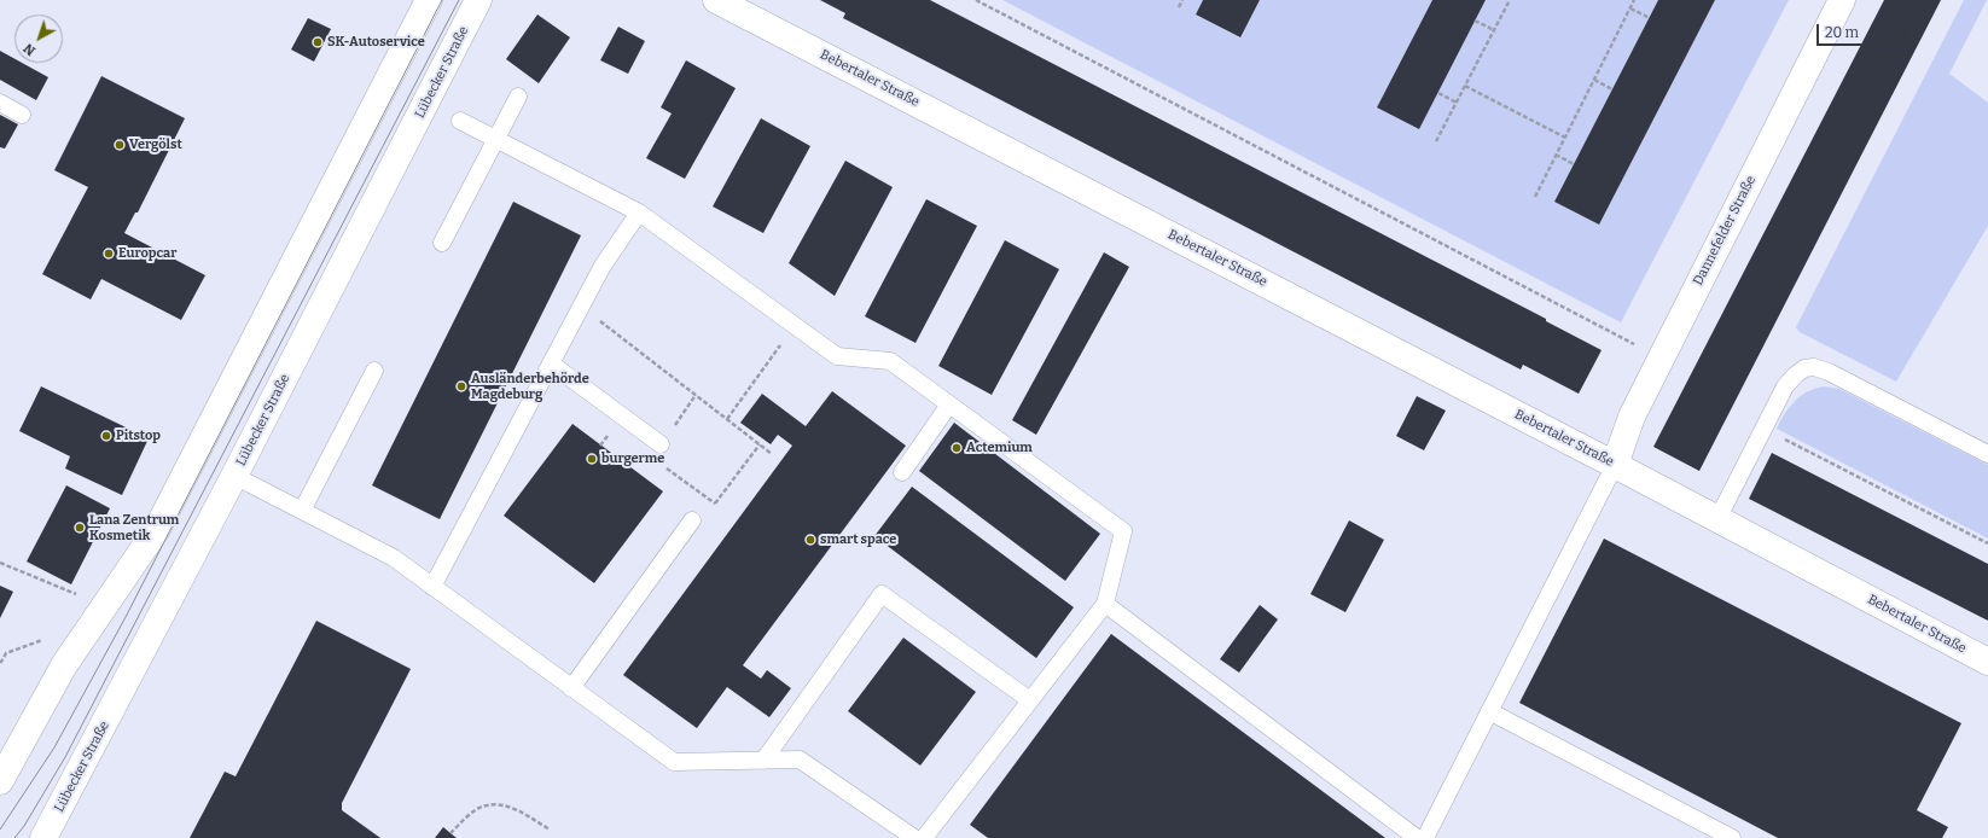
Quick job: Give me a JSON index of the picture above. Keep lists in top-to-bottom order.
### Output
{
  "streets": {
    "street": ["Lübecker Straße", "Bebertaler Straße", "Dannefelder Straße"]
  },
  "crossings": [
    ["Bebertaler Straße", "Dannefelder Straße"]
  ],
  "places": [
    "SK-Autoservice",
    "Vergölst",
    "Europcar",
    "Ausländerbehörde Magdeburg",
    "Pitstop",
    "Actemium",
    "burgerme",
    "Lana Zentrum Kosmetik",
    "smart space"
  ],
  "scale_bar": "20 m",
  "north": "bottom left"
}
